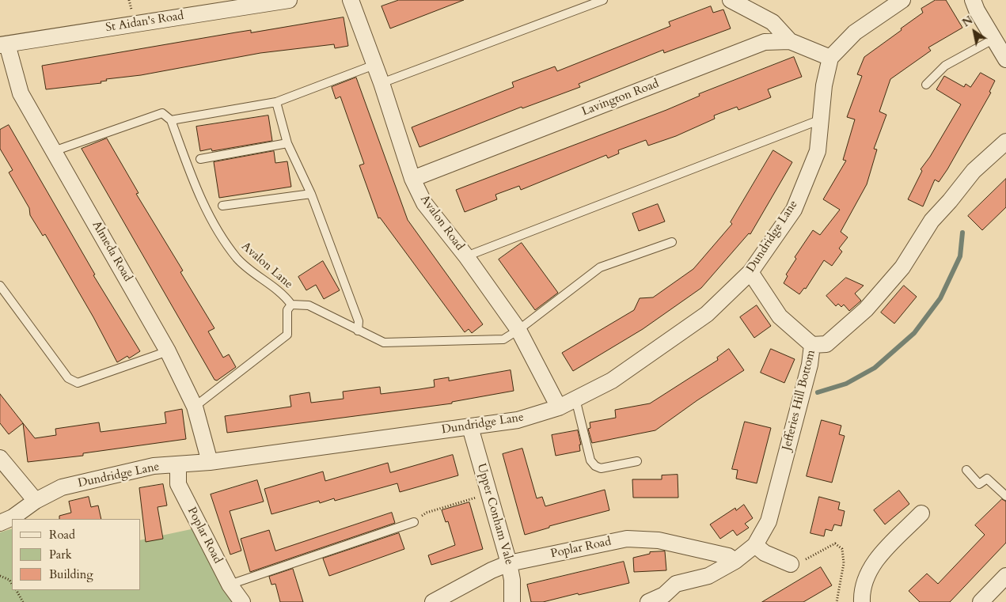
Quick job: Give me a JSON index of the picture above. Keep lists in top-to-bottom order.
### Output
{
  "streets": {
    "street": [
      "St Aidan's Road",
      "Lavington Road",
      "Avalon Road",
      "Dundridge Lane",
      "Almeda Road",
      "Jefferies Hill Bottom",
      "Upper Conham Vale",
      "Poplar Road"
    ],
    "lane": ["Avalon Lane"]
  },
  "crossings": [
    ["St Aidan's Road", "Almeda Road"],
    ["Lavington Road", "Avalon Road"],
    ["Lavington Road", "Dundridge Lane"],
    ["Avalon Road", "Dundridge Lane"],
    ["Avalon Road", "Avalon Lane"],
    ["Dundridge Lane", "Almeda Road"],
    ["Dundridge Lane", "Upper Conham Vale"],
    ["Dundridge Lane", "Poplar Road"],
    ["Jefferies Hill Bottom", "Poplar Road"],
    ["Upper Conham Vale", "Poplar Road"]
  ],
  "legend": ["Road", "Park", "Building"],
  "north": "top left"
}
